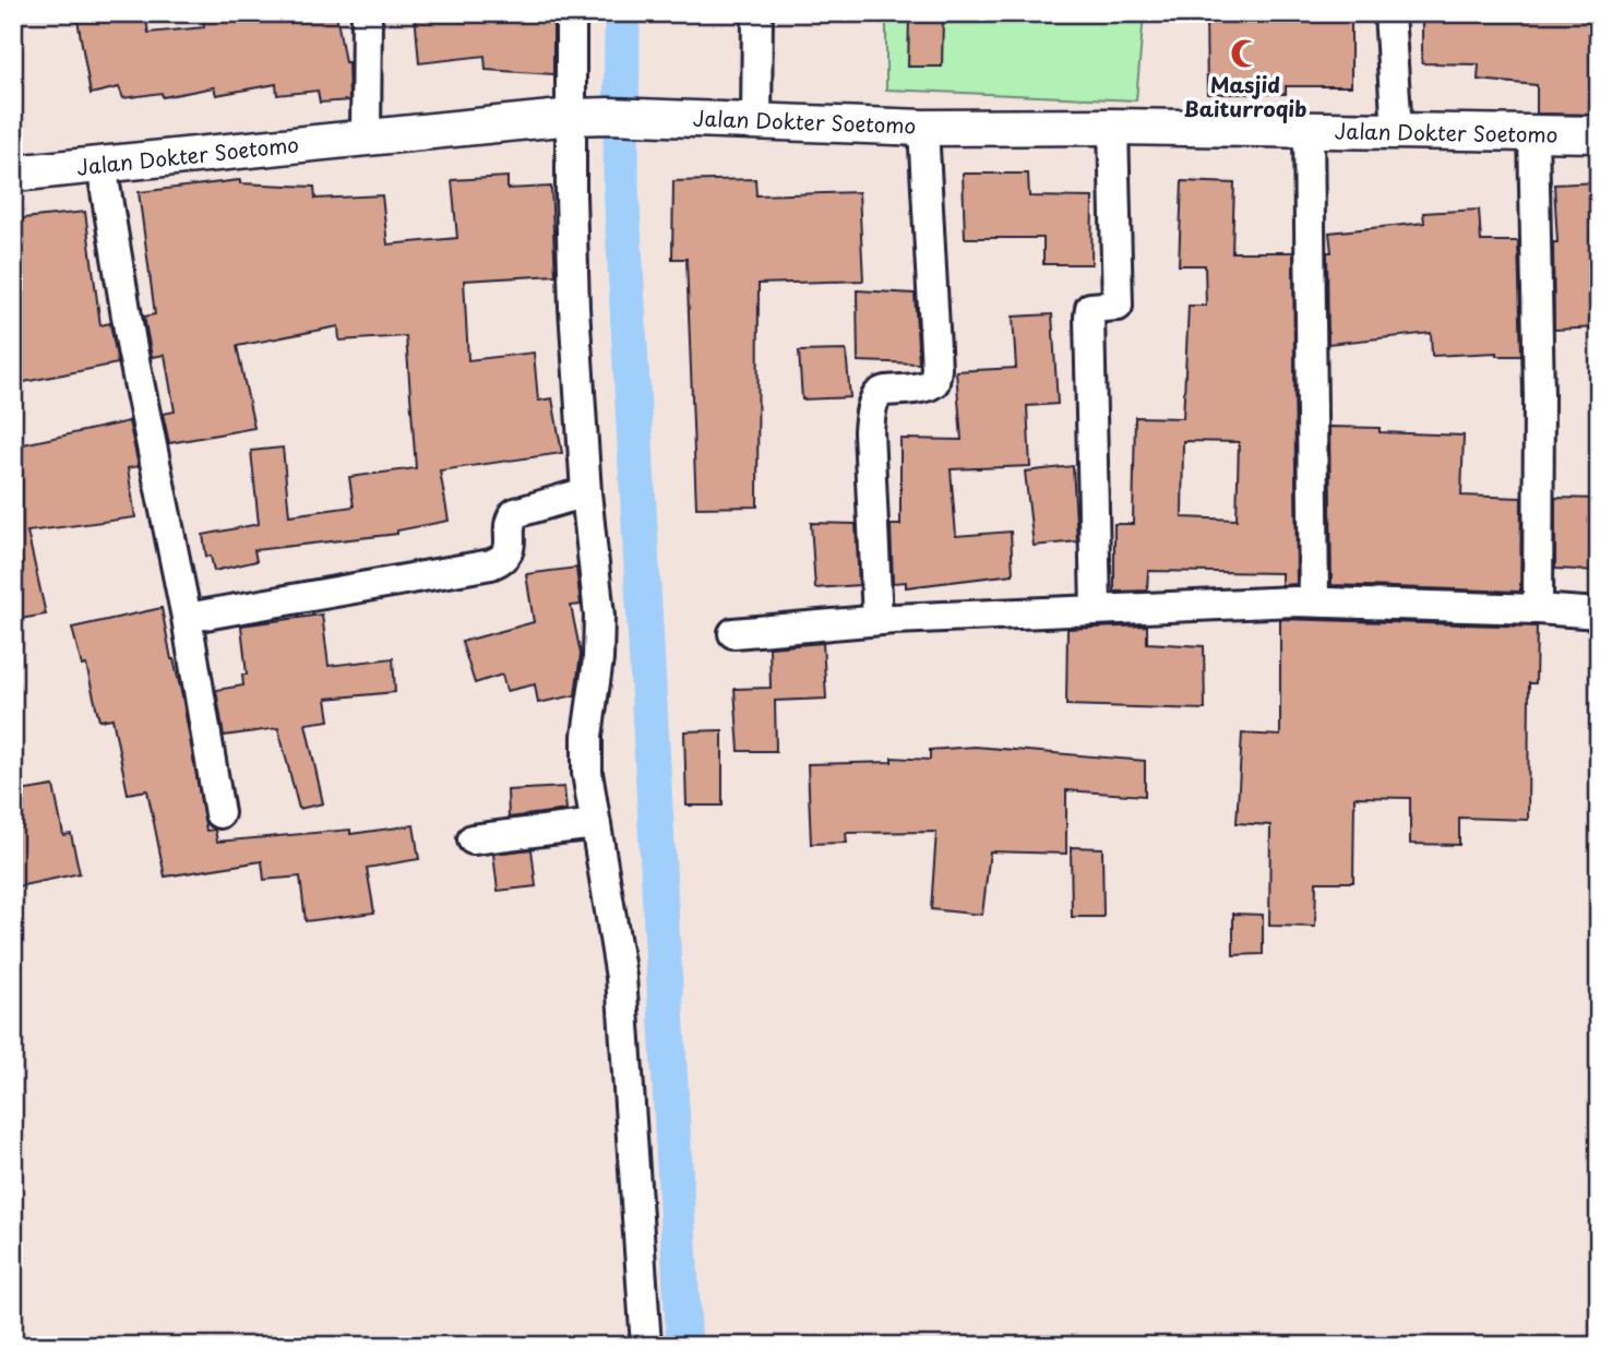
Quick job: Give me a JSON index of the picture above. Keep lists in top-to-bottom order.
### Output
{
  "streets": {
    "street": ["Jalan Dokter Soetomo"]
  },
  "places": {
    "mosque": ["Masjid Baiturroqib"]
  }
}
